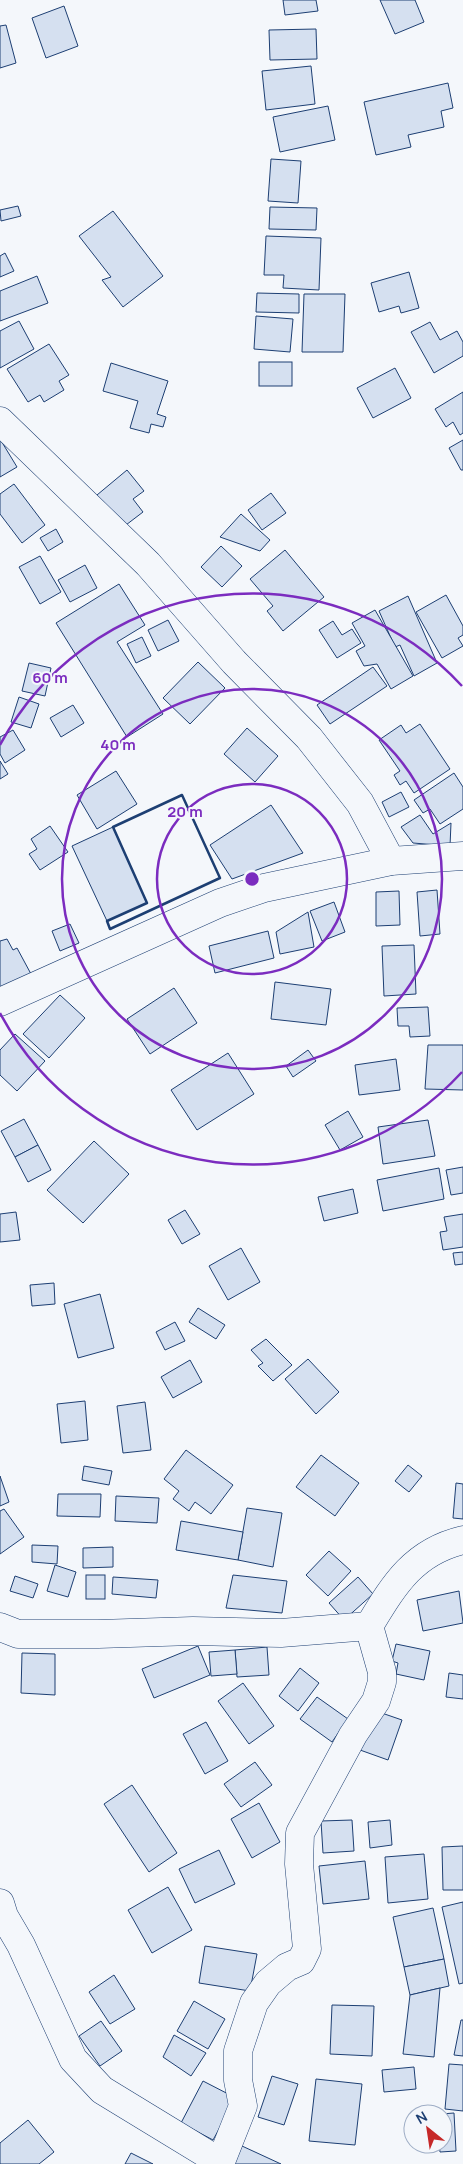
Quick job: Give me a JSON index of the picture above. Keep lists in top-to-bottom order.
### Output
{
  "north": "top left",
  "rings": ["60 m", "40 m", "20 m"]
}
